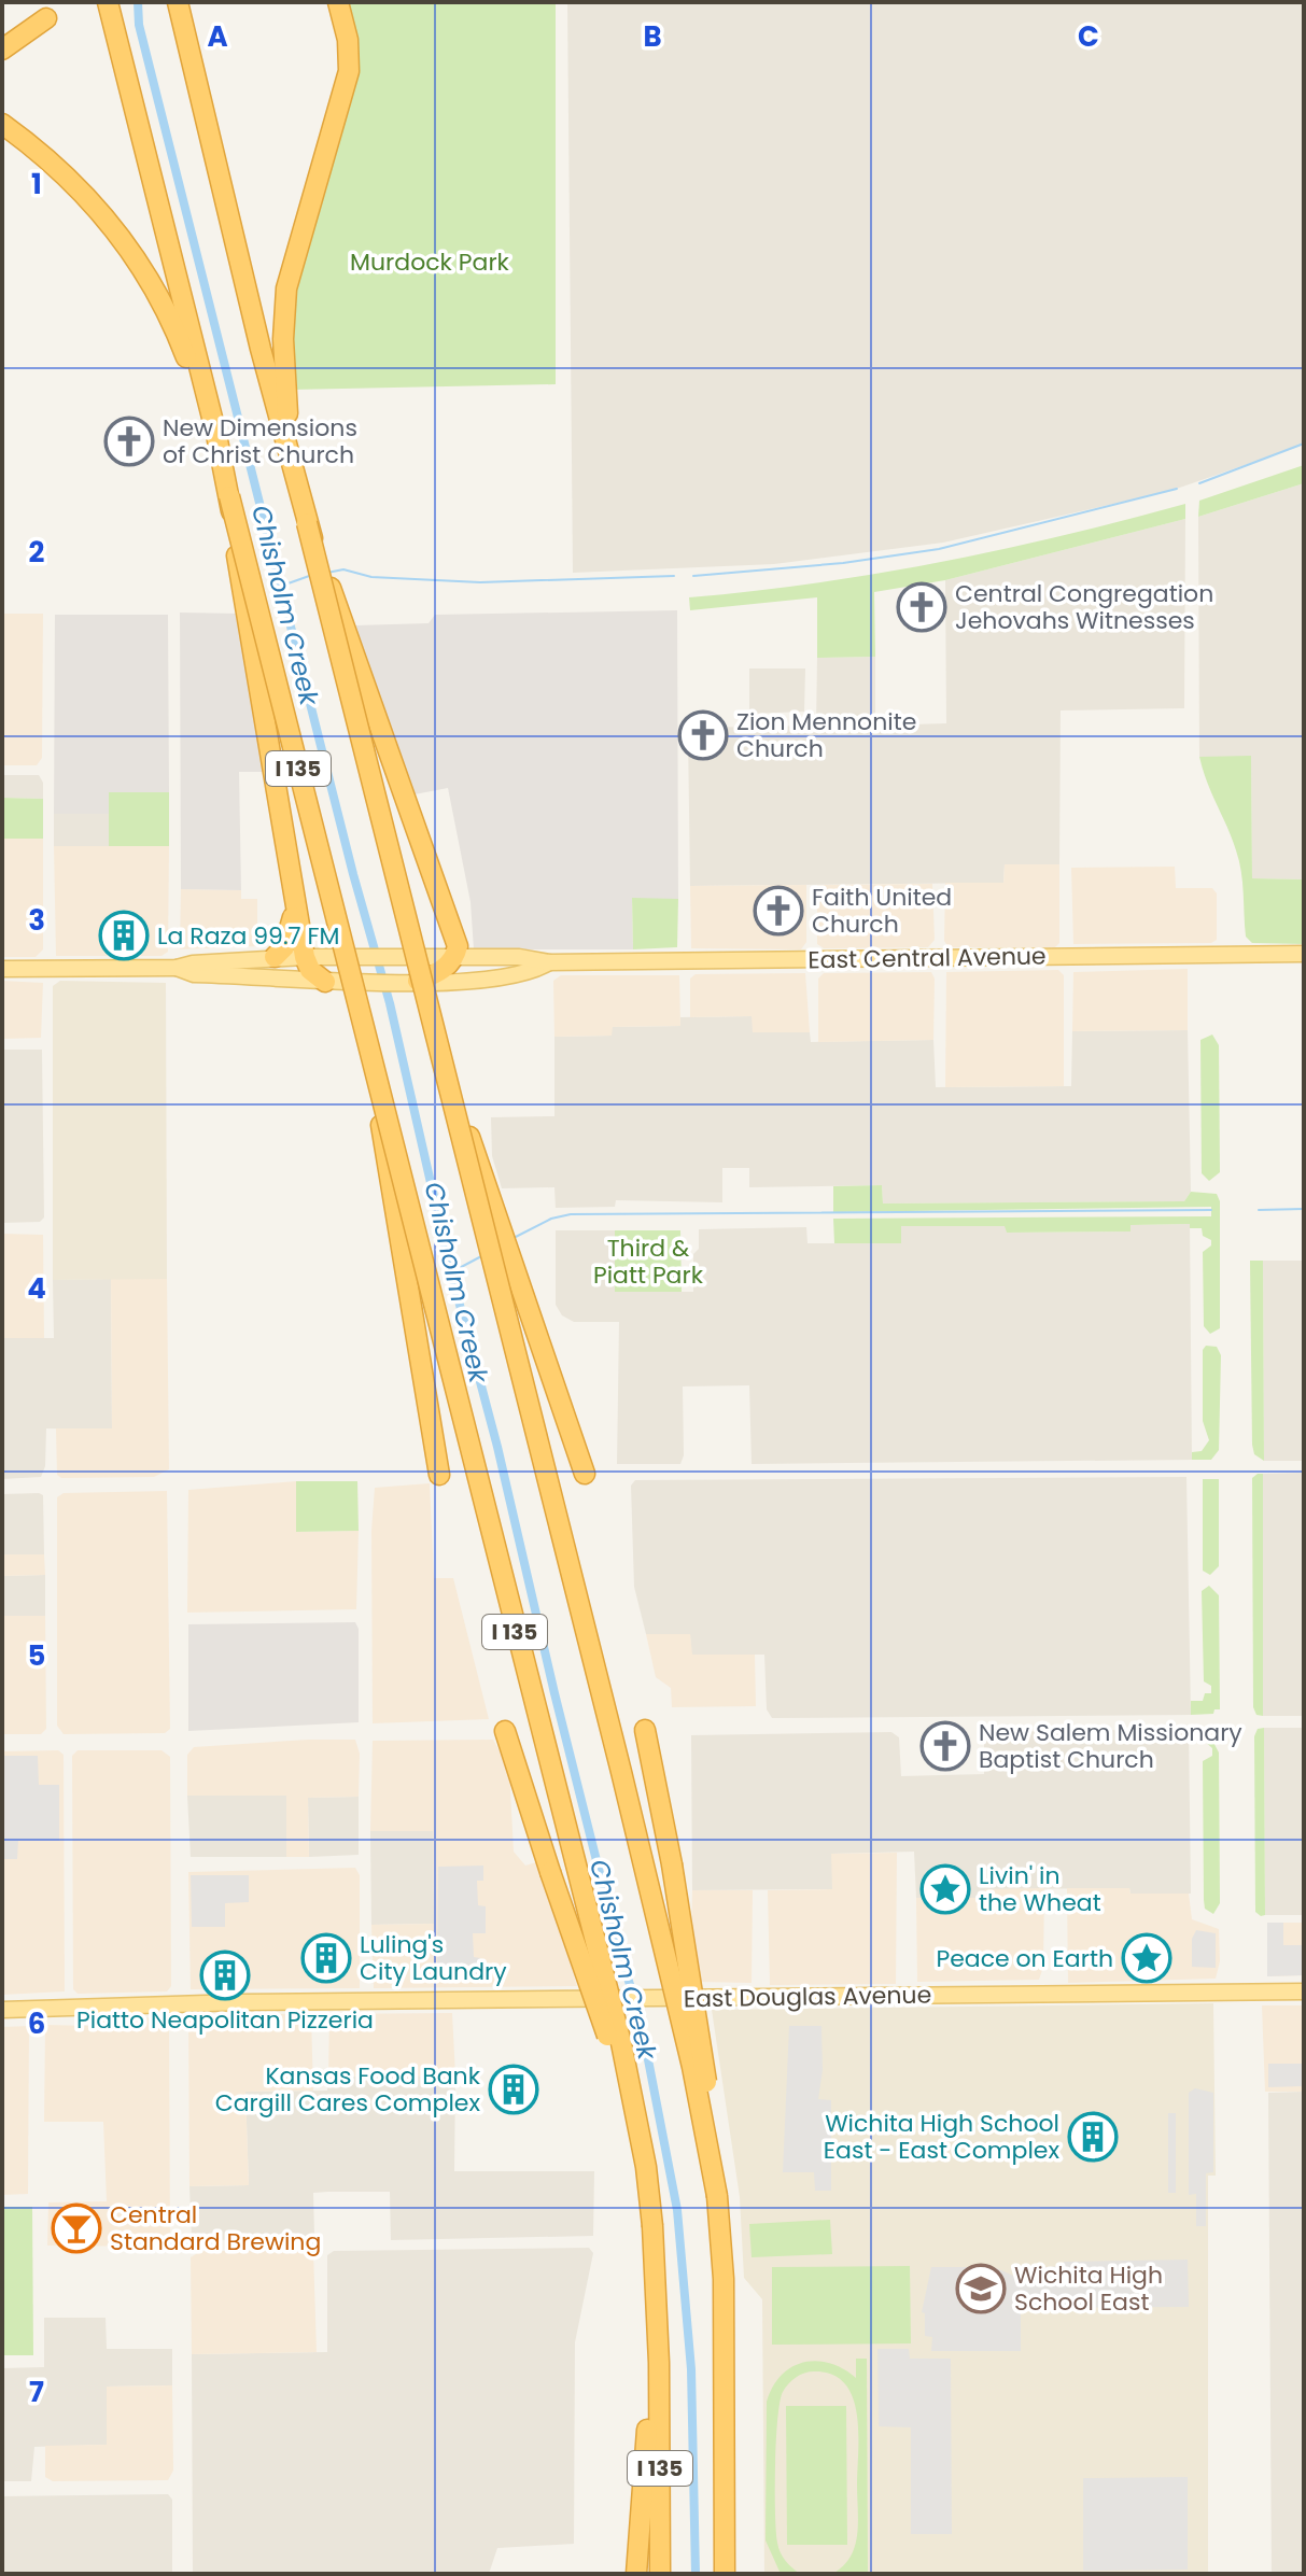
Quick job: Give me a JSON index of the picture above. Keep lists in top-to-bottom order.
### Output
{
  "streets": {
    "highway": ["I 135"],
    "main road": ["East Central Avenue", "East Douglas Avenue"]
  },
  "water": ["Chisholm Creek"],
  "parks": ["Murdock Park", "Third & Piatt Park"],
  "places": {
    "church": [
      "New Dimensions of Christ Church",
      "Central Congregation Jehovahs Witnesses",
      "Zion Mennonite Church",
      "Faith United Church",
      "New Salem Missionary Baptist Church"
    ],
    "building": [
      "La Raza 99.7 FM",
      "Luling's City Laundry",
      "Piatto Neapolitan Pizzeria",
      "Kansas Food Bank Cargill Cares Complex",
      "Wichita High School East - East Complex"
    ],
    "place": ["Livin' in the Wheat", "Peace on Earth"],
    "bar": ["Central Standard Brewing"],
    "school or university": ["Wichita High School East"]
  },
  "grid": {
    "columns": ["A", "B", "C"],
    "rows": [
      "1",
      "2",
      "3",
      "4",
      "5",
      "6",
      "7"
    ]
  }
}
